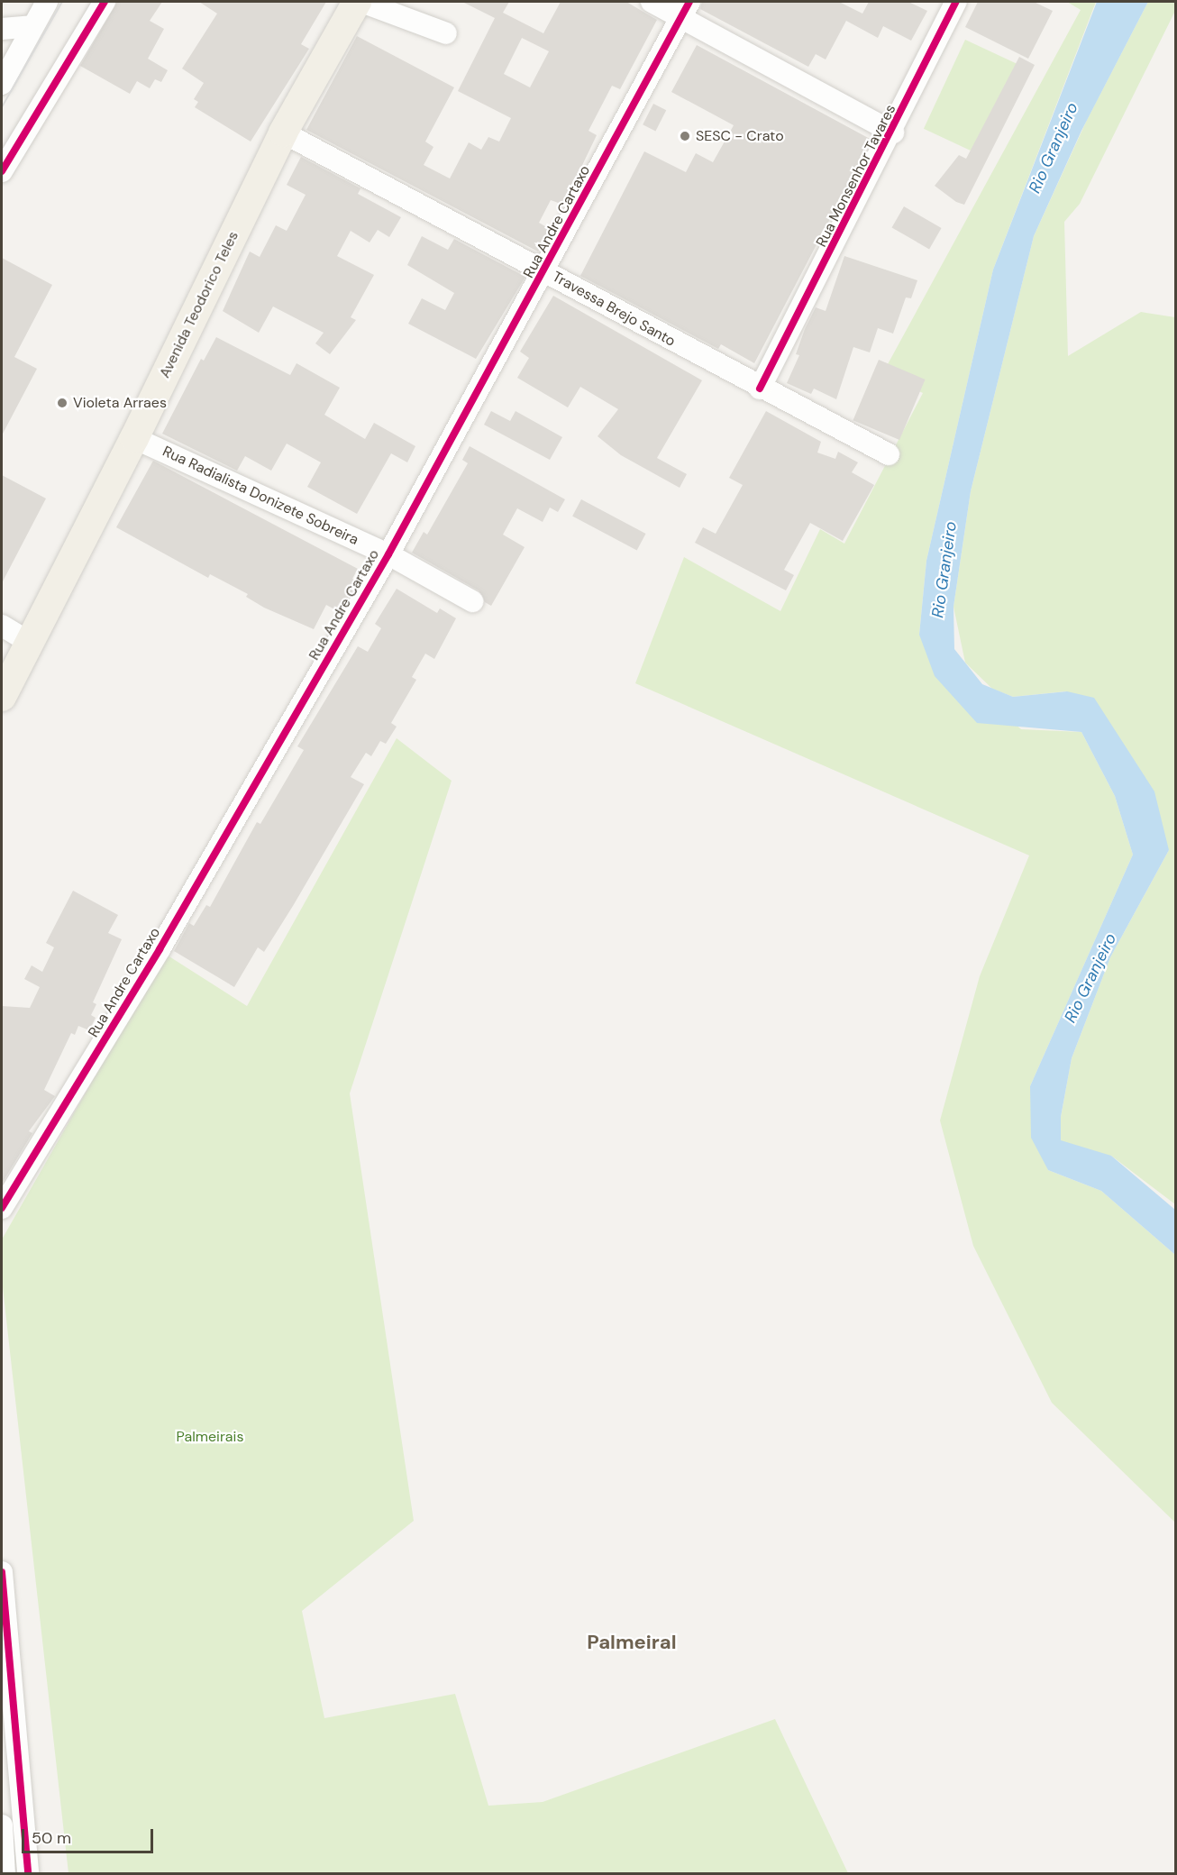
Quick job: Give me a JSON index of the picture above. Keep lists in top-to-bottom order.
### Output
{
  "streets": {
    "main road": ["Avenida Teodorico Teles"],
    "street": [
      "Rua Monsenhor Tavares",
      "Rua Andre Cartaxo",
      "Travessa Brejo Santo",
      "Rua Radialista Donizete Sobreira"
    ]
  },
  "crossings": [
    ["Rua Monsenhor Tavares", "Travessa Brejo Santo"],
    ["Rua Andre Cartaxo", "Travessa Brejo Santo"],
    ["Rua Andre Cartaxo", "Rua Radialista Donizete Sobreira"],
    ["Avenida Teodorico Teles", "Travessa Brejo Santo"],
    ["Avenida Teodorico Teles", "Rua Radialista Donizete Sobreira"]
  ],
  "districts": ["Palmeiral"],
  "water": ["Rio Granjeiro"],
  "parks": ["Palmeirais"],
  "places": ["SESC - Crato", "Violeta Arraes"],
  "scale_bar": "50 m"
}
